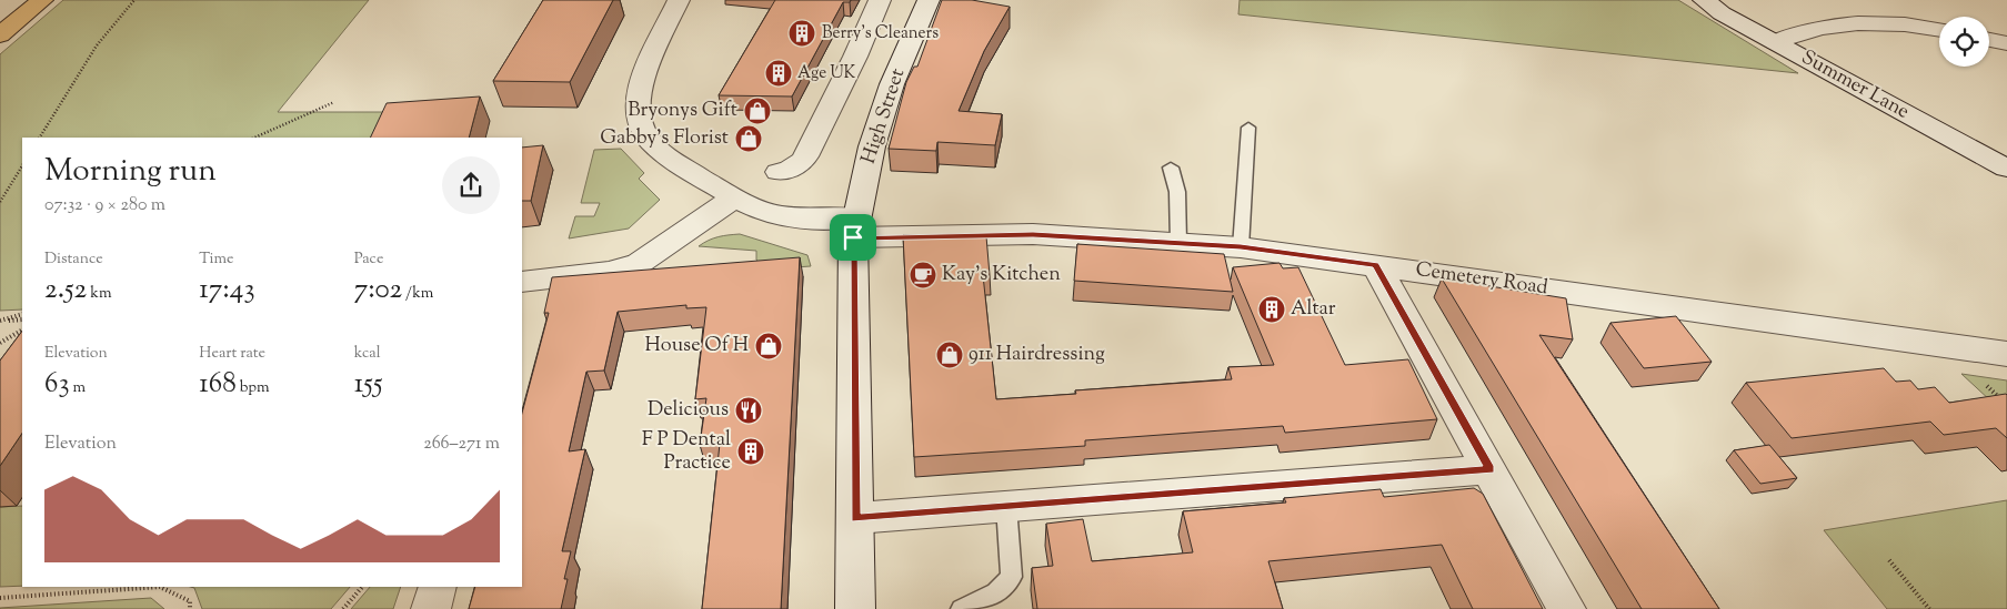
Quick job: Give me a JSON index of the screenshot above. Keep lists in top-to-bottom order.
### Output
{
  "streets": {
    "street": ["Summer Lane", "High Street", "Cemetery Road"]
  },
  "crossings": [
    ["High Street", "Cemetery Road"]
  ],
  "places": {
    "building": [
      "Berry's Cleaners",
      "Age UK",
      "Altar",
      "F P Dental Practice"
    ],
    "shop": [
      "Bryonys Gift",
      "Gabby's Florist",
      "House Of H",
      "911 Hairdressing"
    ],
    "cafe": ["Kay's Kitchen"],
    "restaurant": ["Delicious"]
  },
  "page": {
    "heading": ["Morning run", "07:32 · 9 × 280 m"],
    "stats": [
      ["Distance", "2.52 km"],
      ["Time", "17:43"],
      ["Pace", "7:02 /km"],
      ["Elevation", "63 m"],
      ["Heart rate", "168 bpm"],
      ["kcal", "155"]
    ],
    "chart": ["Elevation", "266–271 m"]
  }
}
